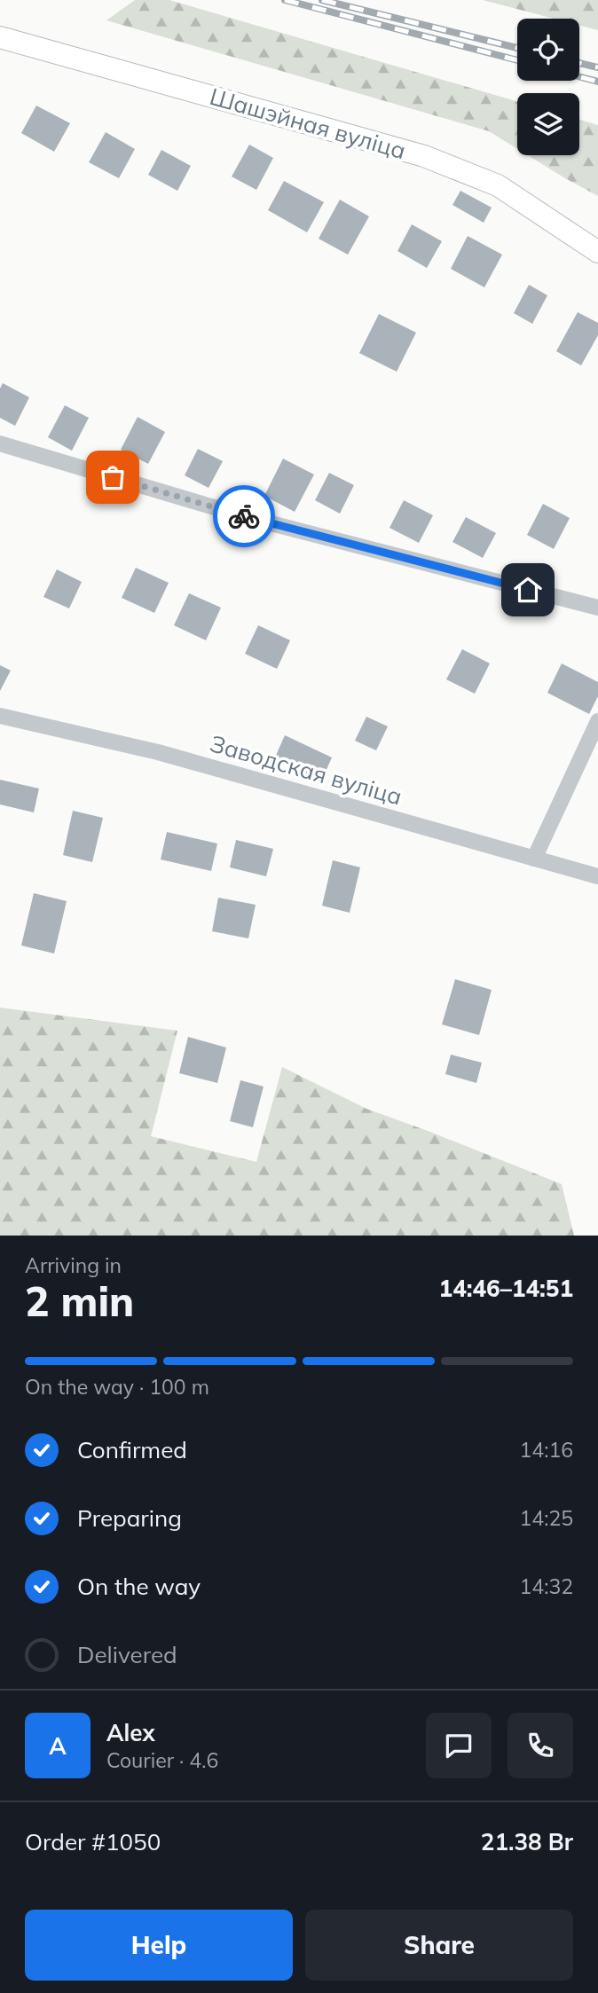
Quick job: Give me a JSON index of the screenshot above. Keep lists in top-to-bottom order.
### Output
{
  "streets": {
    "main road": ["Шашэйная вуліца"],
    "street": ["Заводская вуліца"]
  },
  "page": {
    "heading": ["2 min", "Arriving in", "14:46–14:51"],
    "panel": [
      "Alex",
      "Courier · 4.6",
      "Order #1050",
      "21.38 Br"
    ],
    "bar": "On the way · 100 m",
    "list": [
      ["Confirmed", "14:16"],
      ["Preparing", "14:25"],
      ["On the way", "14:32"],
      "Delivered"
    ],
    "round": "A",
    "buttons": ["Help", "Share"]
  }
}
